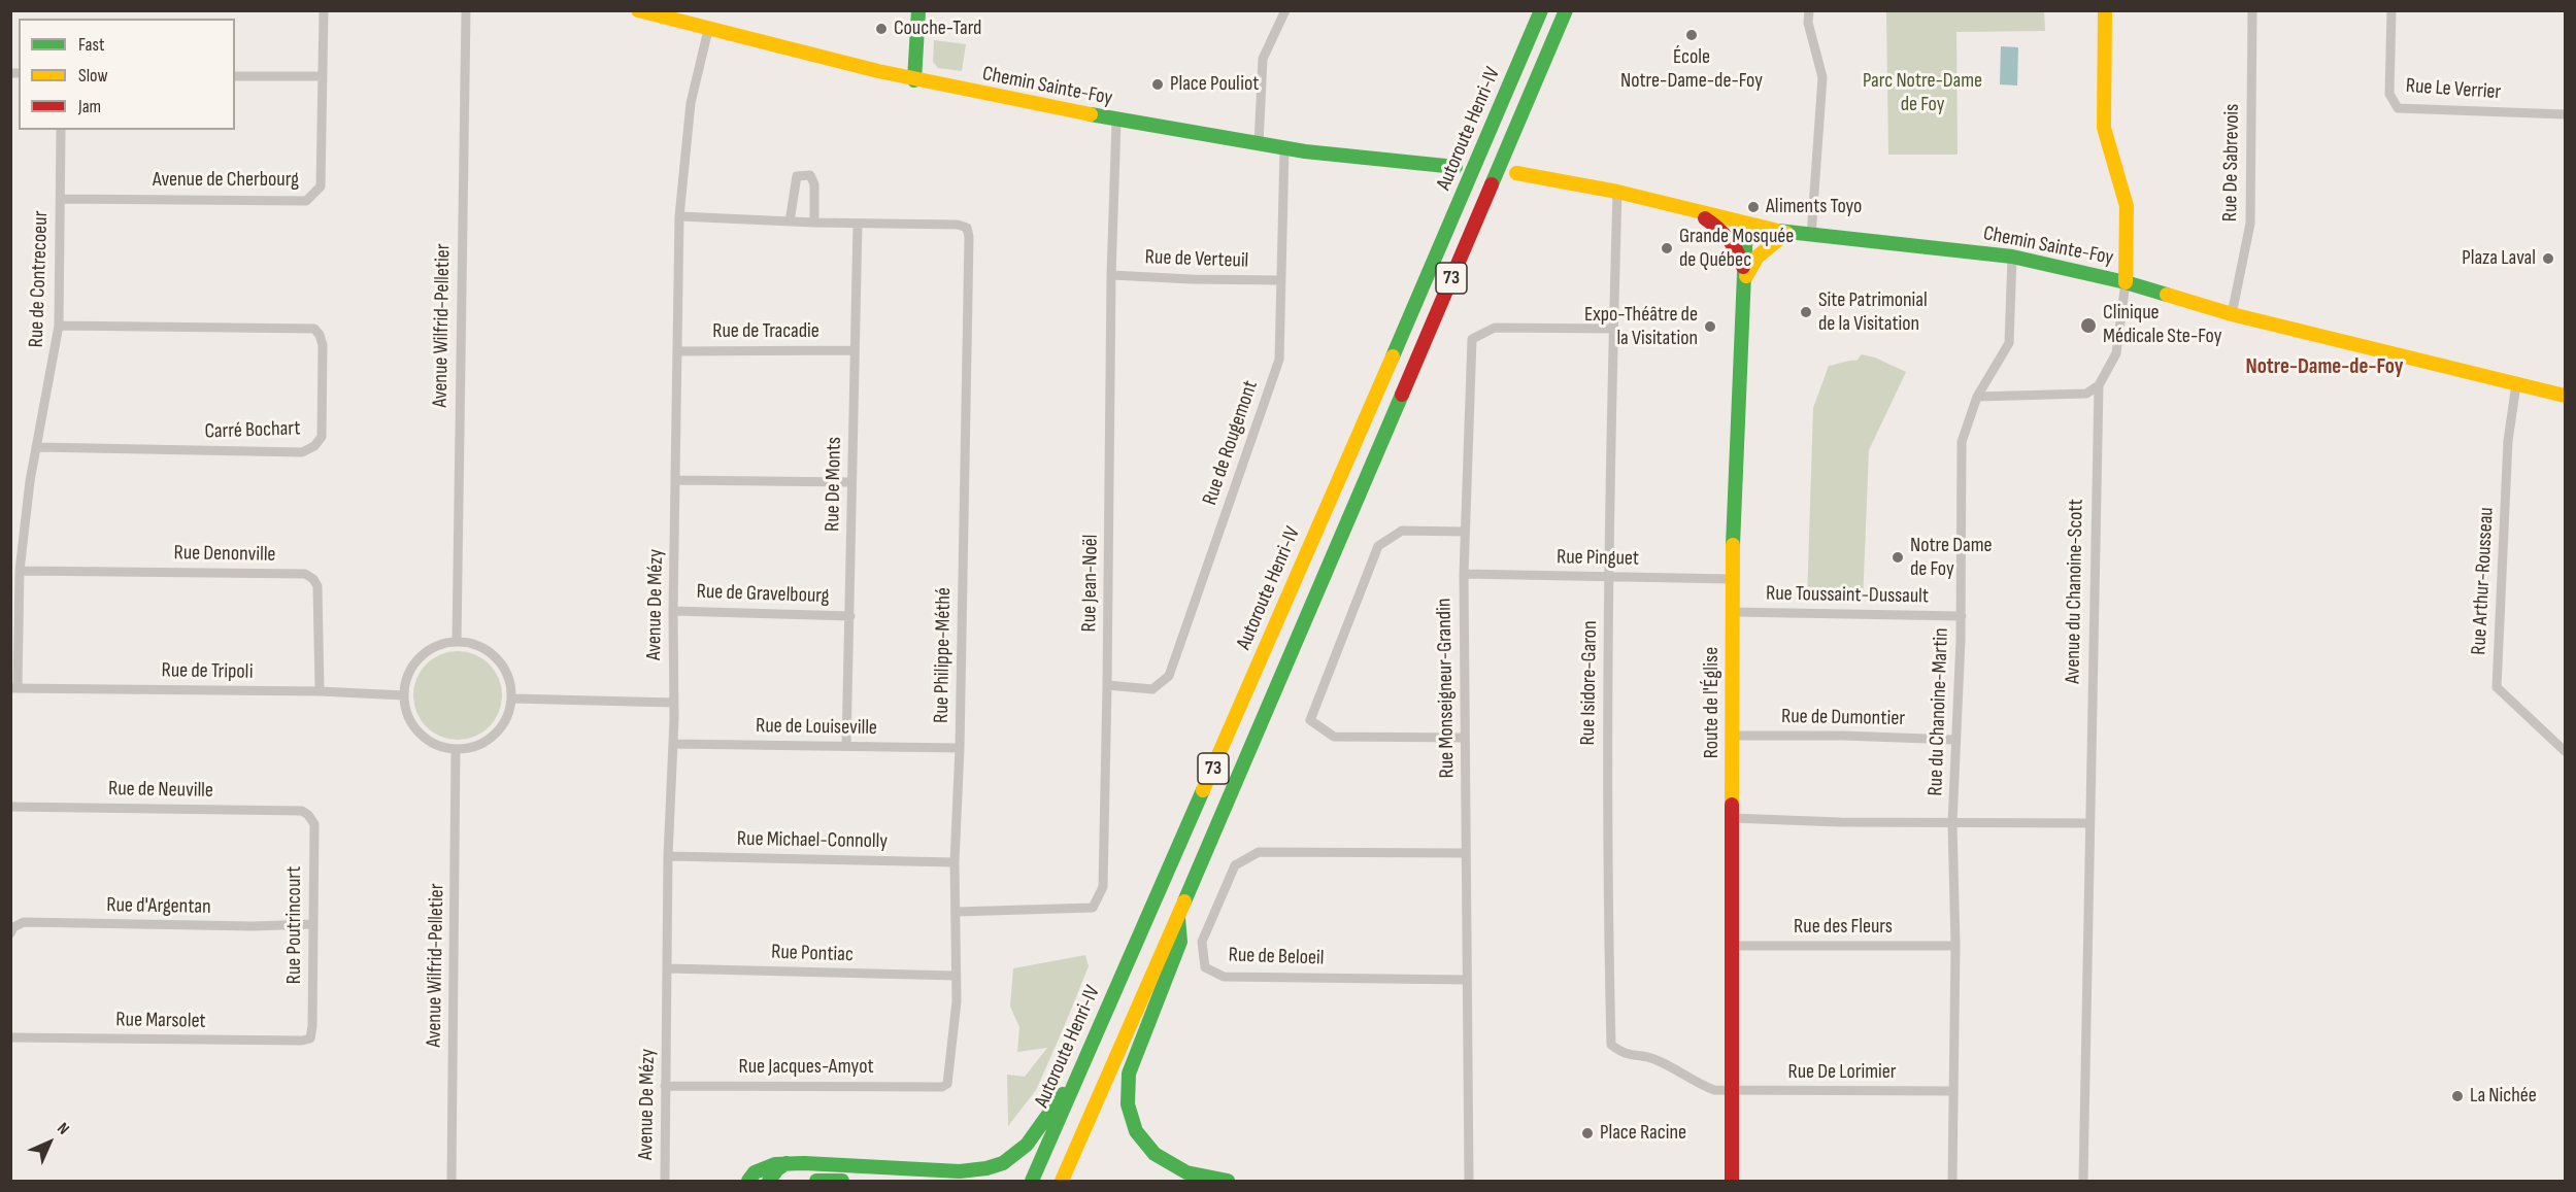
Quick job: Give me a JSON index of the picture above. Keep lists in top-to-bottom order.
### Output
{
  "streets": {
    "main road": [
      "Chemin Sainte-Foy",
      "Autoroute Henri-IV",
      "73",
      "Avenue du Chanoine-Scott",
      "Route de l'Église"
    ],
    "street": [
      "Rue Le Verrier",
      "Rue De Sabrevois",
      "Avenue de Cherbourg",
      "Rue de Verteuil",
      "Rue de Contrecoeur",
      "Avenue Wilfrid-Pelletier",
      "Rue de Tracadie",
      "Carré Bochart",
      "Rue de Rougemont",
      "Rue De Monts",
      "Rue Denonville",
      "Rue Pinguet",
      "Rue Arthur-Rousseau",
      "Rue Jean-Noël",
      "Rue de Gravelbourg",
      "Rue Toussaint-Dussault",
      "Avenue De Mézy",
      "Rue Philippe-Méthé",
      "Rue de Tripoli",
      "Rue Isidore-Garon",
      "Rue Monseigneur-Grandin",
      "Rue du Chanoine-Martin",
      "Rue de Dumontier",
      "Rue de Louiseville",
      "Rue de Neuville",
      "Rue Michael-Connolly",
      "Rue d'Argentan",
      "Rue Poutrincourt",
      "Rue des Fleurs",
      "Rue Pontiac",
      "Rue de Beloeil",
      "Rue Marsolet",
      "Rue Jacques-Amyot",
      "Rue De Lorimier"
    ]
  },
  "crossings": [
    ["Chemin Sainte-Foy", "Rue De Sabrevois"],
    ["Chemin Sainte-Foy", "Rue de Rougemont"],
    ["Chemin Sainte-Foy", "Rue Arthur-Rousseau"],
    ["Chemin Sainte-Foy", "Rue Jean-Noël"],
    ["Chemin Sainte-Foy", "Avenue du Chanoine-Scott"],
    ["Chemin Sainte-Foy", "Avenue De Mézy"],
    ["Chemin Sainte-Foy", "Rue Isidore-Garon"],
    ["Chemin Sainte-Foy", "Route de l'Église"],
    ["Chemin Sainte-Foy", "Rue du Chanoine-Martin"],
    ["Avenue de Cherbourg", "Rue de Contrecoeur"],
    ["Rue de Verteuil", "Rue de Rougemont"],
    ["Rue de Verteuil", "Rue Jean-Noël"],
    ["Rue de Contrecoeur", "Carré Bochart"],
    ["Rue de Contrecoeur", "Rue Denonville"],
    ["Rue de Contrecoeur", "Rue de Tripoli"],
    ["Avenue Wilfrid-Pelletier", "Rue de Tripoli"],
    ["Rue de Tracadie", "Rue De Monts"],
    ["Rue de Tracadie", "Avenue De Mézy"],
    ["Rue de Rougemont", "Rue Jean-Noël"],
    ["Rue De Monts", "Rue de Gravelbourg"],
    ["Rue De Monts", "Rue Philippe-Méthé"],
    ["Rue De Monts", "Rue de Louiseville"],
    ["Rue Denonville", "Rue de Tripoli"],
    ["Rue Pinguet", "Rue Isidore-Garon"],
    ["Rue Pinguet", "Rue Monseigneur-Grandin"],
    ["Rue Pinguet", "Route de l'Église"],
    ["Rue Jean-Noël", "Rue Philippe-Méthé"],
    ["Rue de Gravelbourg", "Avenue De Mézy"],
    ["Rue Toussaint-Dussault", "Route de l'Église"],
    ["Rue Toussaint-Dussault", "Rue du Chanoine-Martin"],
    ["Avenue De Mézy", "Rue de Louiseville"],
    ["Avenue De Mézy", "Rue Michael-Connolly"],
    ["Avenue De Mézy", "Rue Pontiac"],
    ["Avenue De Mézy", "Rue Jacques-Amyot"],
    ["Rue Philippe-Méthé", "Rue de Louiseville"],
    ["Rue Philippe-Méthé", "Rue Michael-Connolly"],
    ["Rue Philippe-Méthé", "Rue Pontiac"],
    ["Rue Philippe-Méthé", "Rue Jacques-Amyot"],
    ["Rue Isidore-Garon", "Rue Monseigneur-Grandin"],
    ["Rue Isidore-Garon", "Route de l'Église"],
    ["Rue Isidore-Garon", "Rue De Lorimier"],
    ["Rue Monseigneur-Grandin", "Rue de Beloeil"],
    ["Route de l'Église", "Rue de Dumontier"],
    ["Route de l'Église", "Rue des Fleurs"],
    ["Route de l'Église", "Rue De Lorimier"],
    ["Rue du Chanoine-Martin", "Rue de Dumontier"],
    ["Rue du Chanoine-Martin", "Rue des Fleurs"],
    ["Rue du Chanoine-Martin", "Rue De Lorimier"],
    ["Rue de Neuville", "Rue Poutrincourt"],
    ["Rue d'Argentan", "Rue Poutrincourt"],
    ["Rue Poutrincourt", "Rue Marsolet"]
  ],
  "districts": ["Notre-Dame-de-Foy"],
  "parks": ["Parc Notre-Dame de Foy"],
  "places": [
    "Couche-Tard",
    "École Notre-Dame-de-Foy",
    "Place Pouliot",
    "Aliments Toyo",
    "Grande Mosquée de Québec",
    "Plaza Laval",
    "Site Patrimonial de la Visitation",
    "Clinique Médicale Ste-Foy",
    "Expo-Théâtre de la Visitation",
    "Notre Dame de Foy",
    "La Nichée",
    "Place Racine"
  ],
  "legend": ["Fast", "Slow", "Jam"],
  "north": "top right"
}
